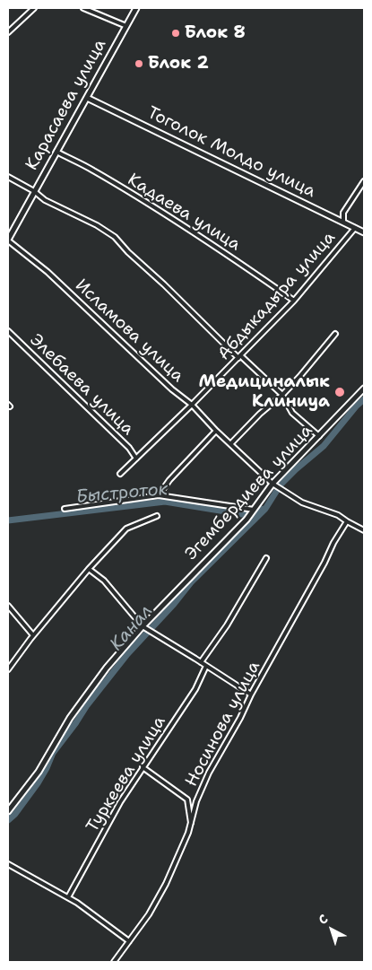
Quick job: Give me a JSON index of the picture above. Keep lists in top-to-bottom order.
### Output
{
  "streets": {
    "street": [
      "Карасаева улица",
      "Тоголок Молдо улица",
      "Кадаева улица",
      "Абдыкадыра улица",
      "Исламова улица",
      "Элебаева улица",
      "Эгембердиева улица",
      "Носинова улица",
      "Туркеева улица"
    ]
  },
  "crossings": [
    ["Карасаева улица", "Тоголок Молдо улица"],
    ["Карасаева улица", "Кадаева улица"],
    ["Карасаева улица", "Исламова улица"],
    ["Тоголок Молдо улица", "Абдыкадыра улица"],
    ["Кадаева улица", "Абдыкадыра улица"],
    ["Абдыкадыра улица", "Исламова улица"],
    ["Абдыкадыра улица", "Элебаева улица"],
    ["Исламова улица", "Эгембердиева улица"],
    ["Исламова улица", "Носинова улица"]
  ],
  "water": ["Быстроток", "Канал"],
  "places": ["Блок 8", "Блок 2", "Медициналык Клиниуа"],
  "north": "top left"
}
